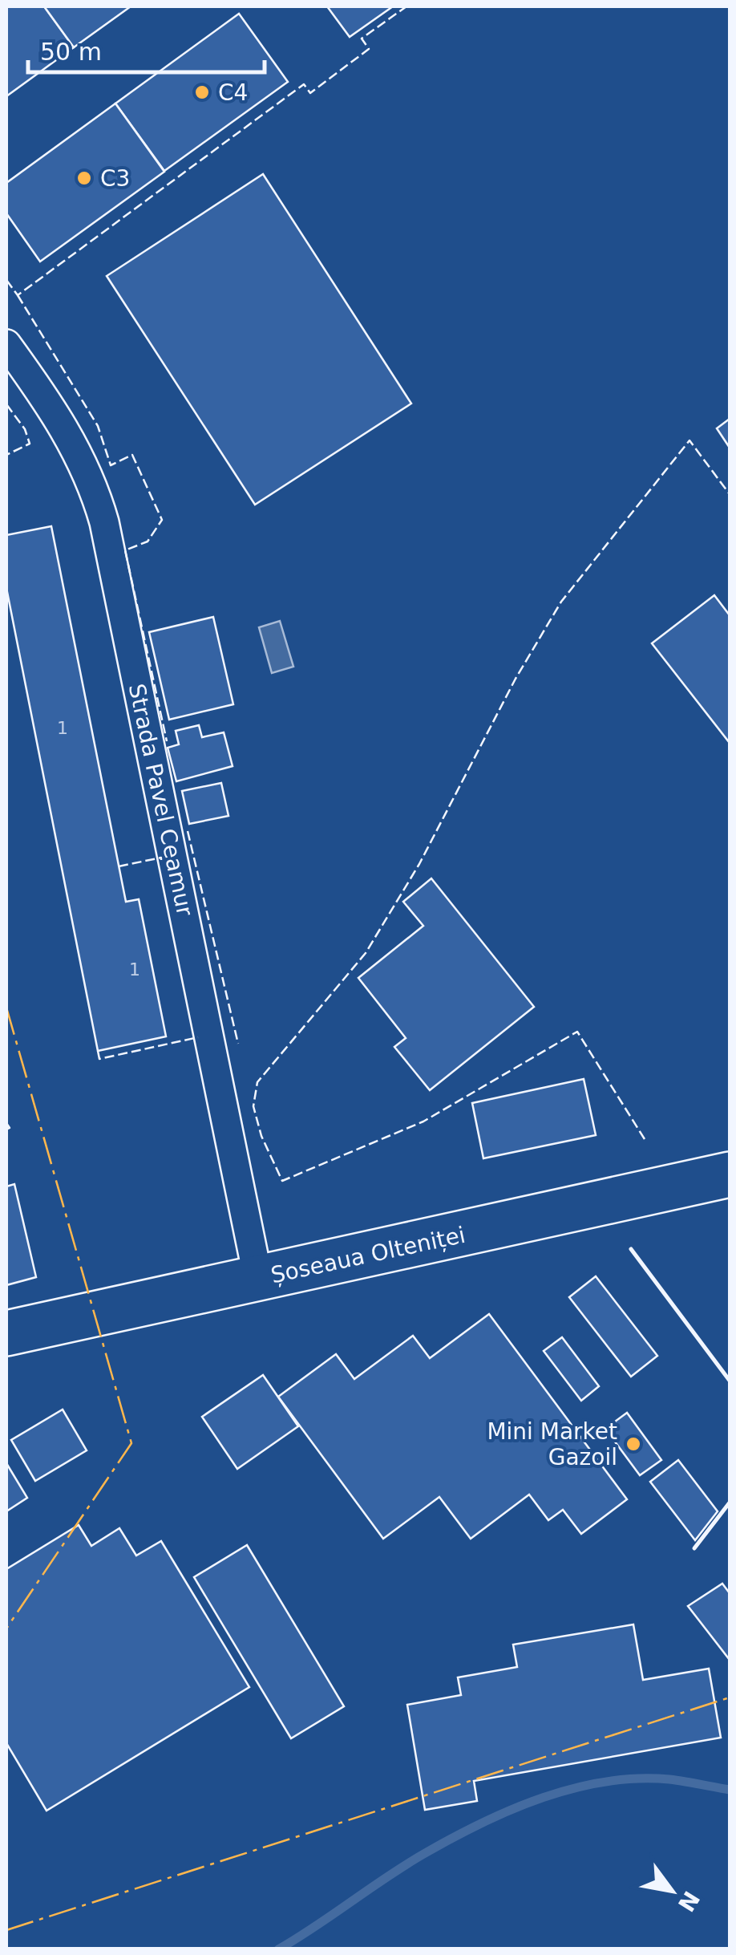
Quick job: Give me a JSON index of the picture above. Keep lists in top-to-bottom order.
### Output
{
  "streets": {
    "main road": ["Șoseaua Olteniței"],
    "street": ["Strada Pavel Ceamur"]
  },
  "crossings": [
    ["Strada Pavel Ceamur", "Șoseaua Olteniței"]
  ],
  "places": ["C4", "C3", "Mini Market Gazoil"],
  "house_numbers": ["1", "1"],
  "scale_bar": "50 m",
  "north": "bottom right"
}
